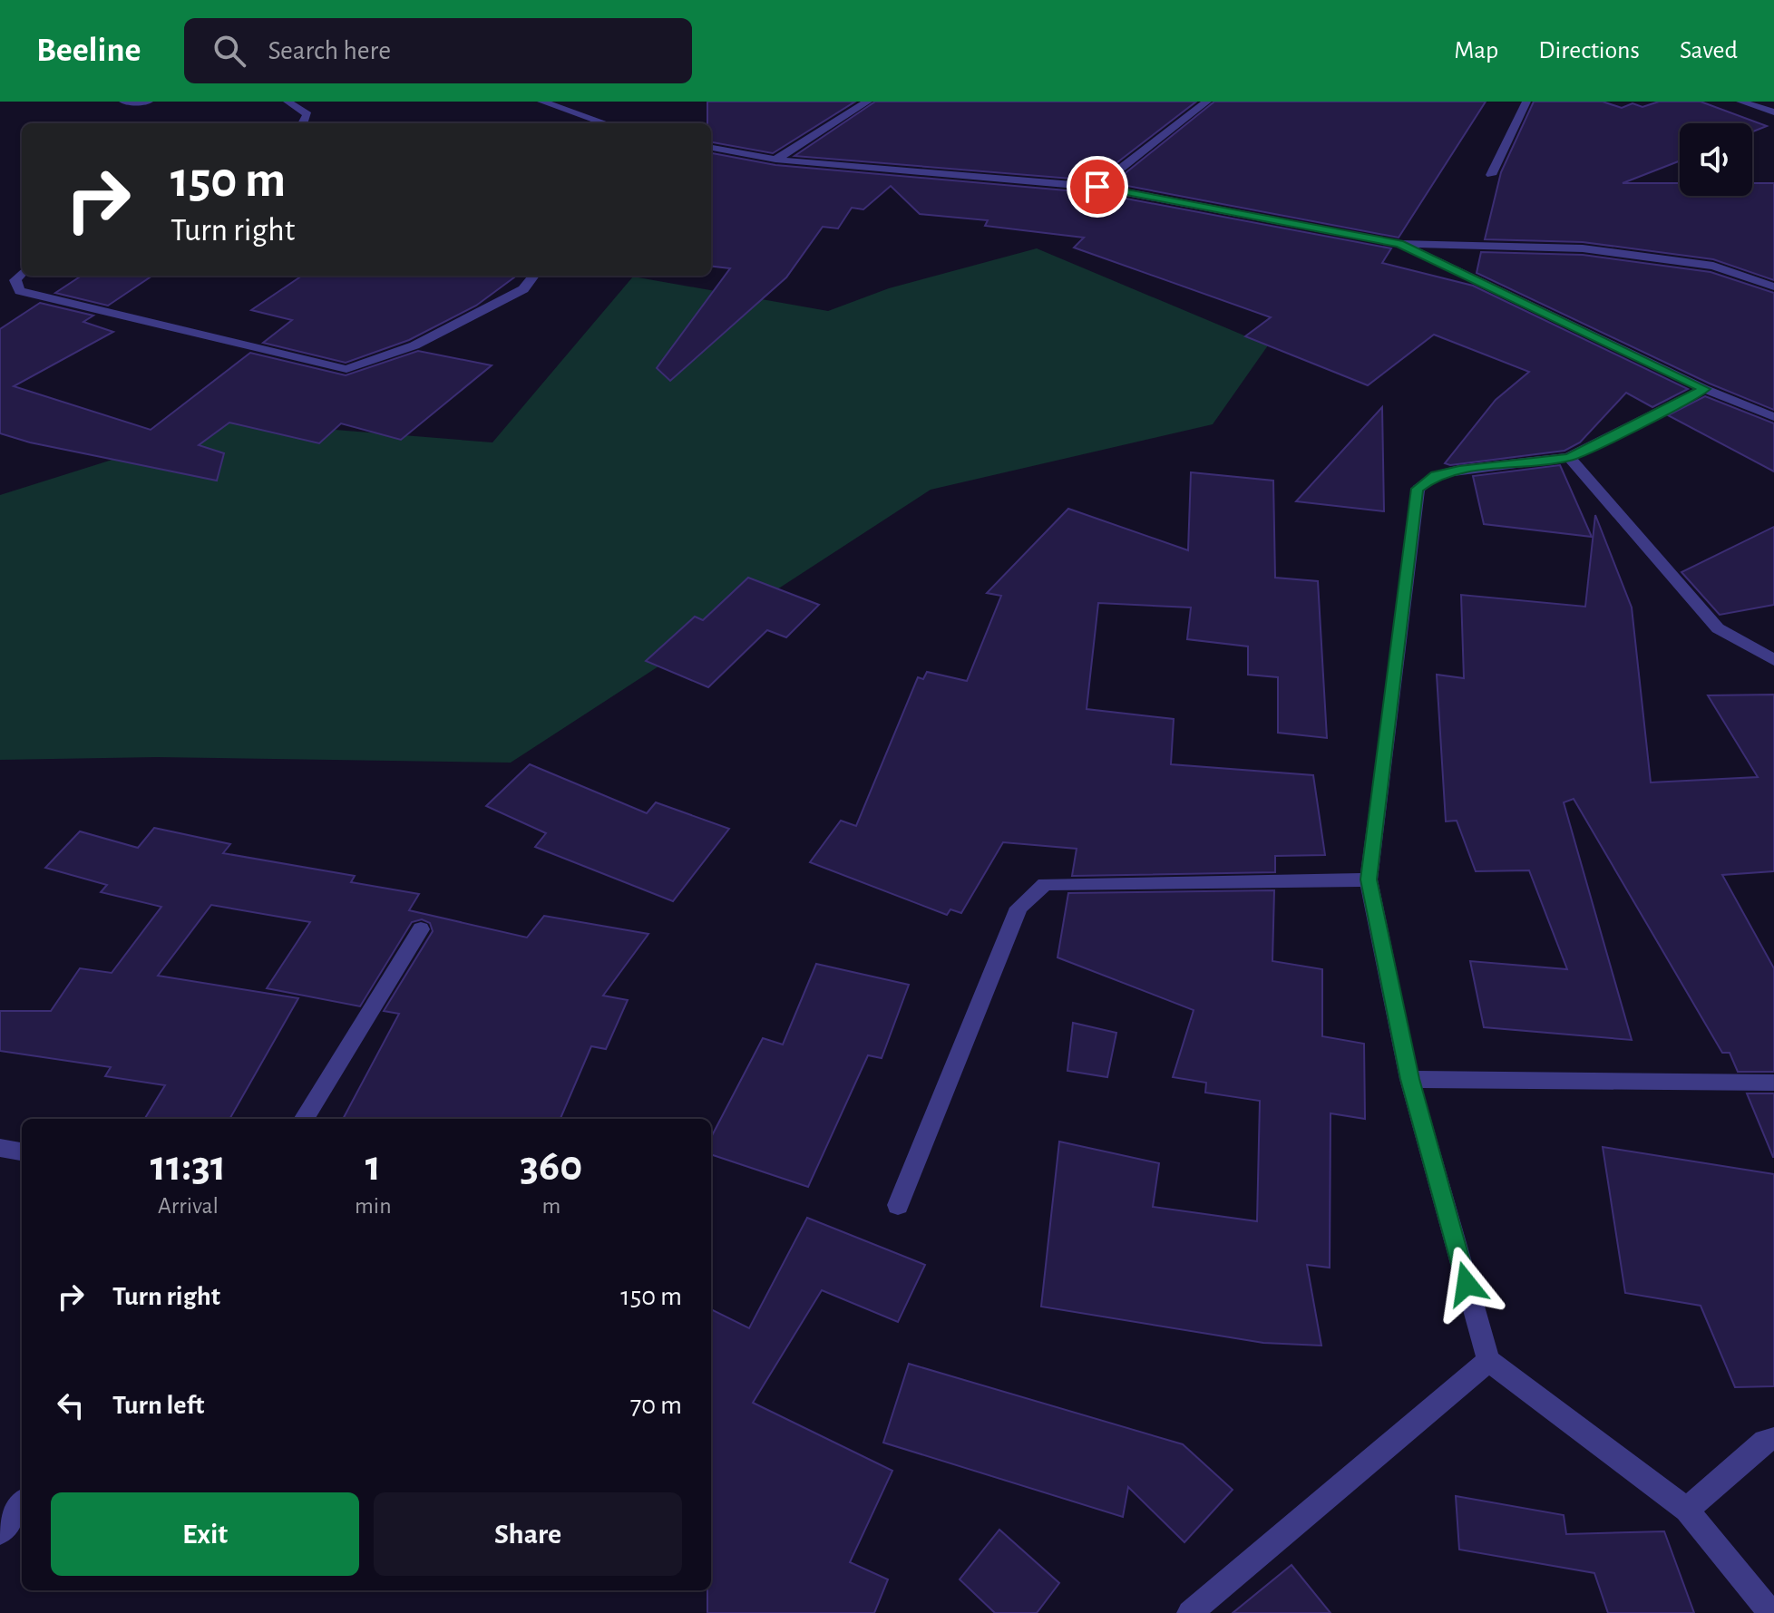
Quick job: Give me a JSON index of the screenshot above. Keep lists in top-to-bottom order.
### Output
{
  "page": {
    "header": "Beeline",
    "search": "Search here",
    "nav": ["Map", "Directions", "Saved"],
    "turn": ["150 m", "Turn right"],
    "eta": [
      "11:31",
      "Arrival",
      "1",
      "min",
      "360",
      "m"
    ],
    "list": [
      {
        "name": "Turn right",
        "value": "150 m"
      },
      {
        "name": "Turn left",
        "value": "70 m"
      }
    ],
    "buttons": ["Exit", "Share"]
  }
}
